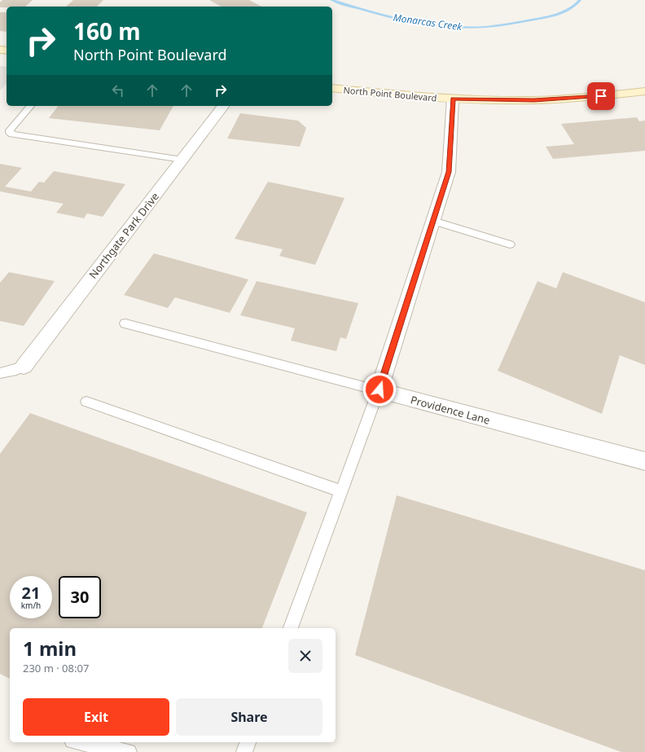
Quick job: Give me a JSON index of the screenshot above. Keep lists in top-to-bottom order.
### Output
{
  "streets": {
    "main road": ["North Point Boulevard"],
    "street": ["Northgate Park Drive", "Providence Lane"]
  },
  "water": ["Monarcas Creek"],
  "page": {
    "turn": ["160 m", "North Point Boulevard"],
    "speed": "21 km/h",
    "limit": "30",
    "heading": ["1 min", "230 m · 08:07"],
    "buttons": ["Exit", "Share"]
  }
}
